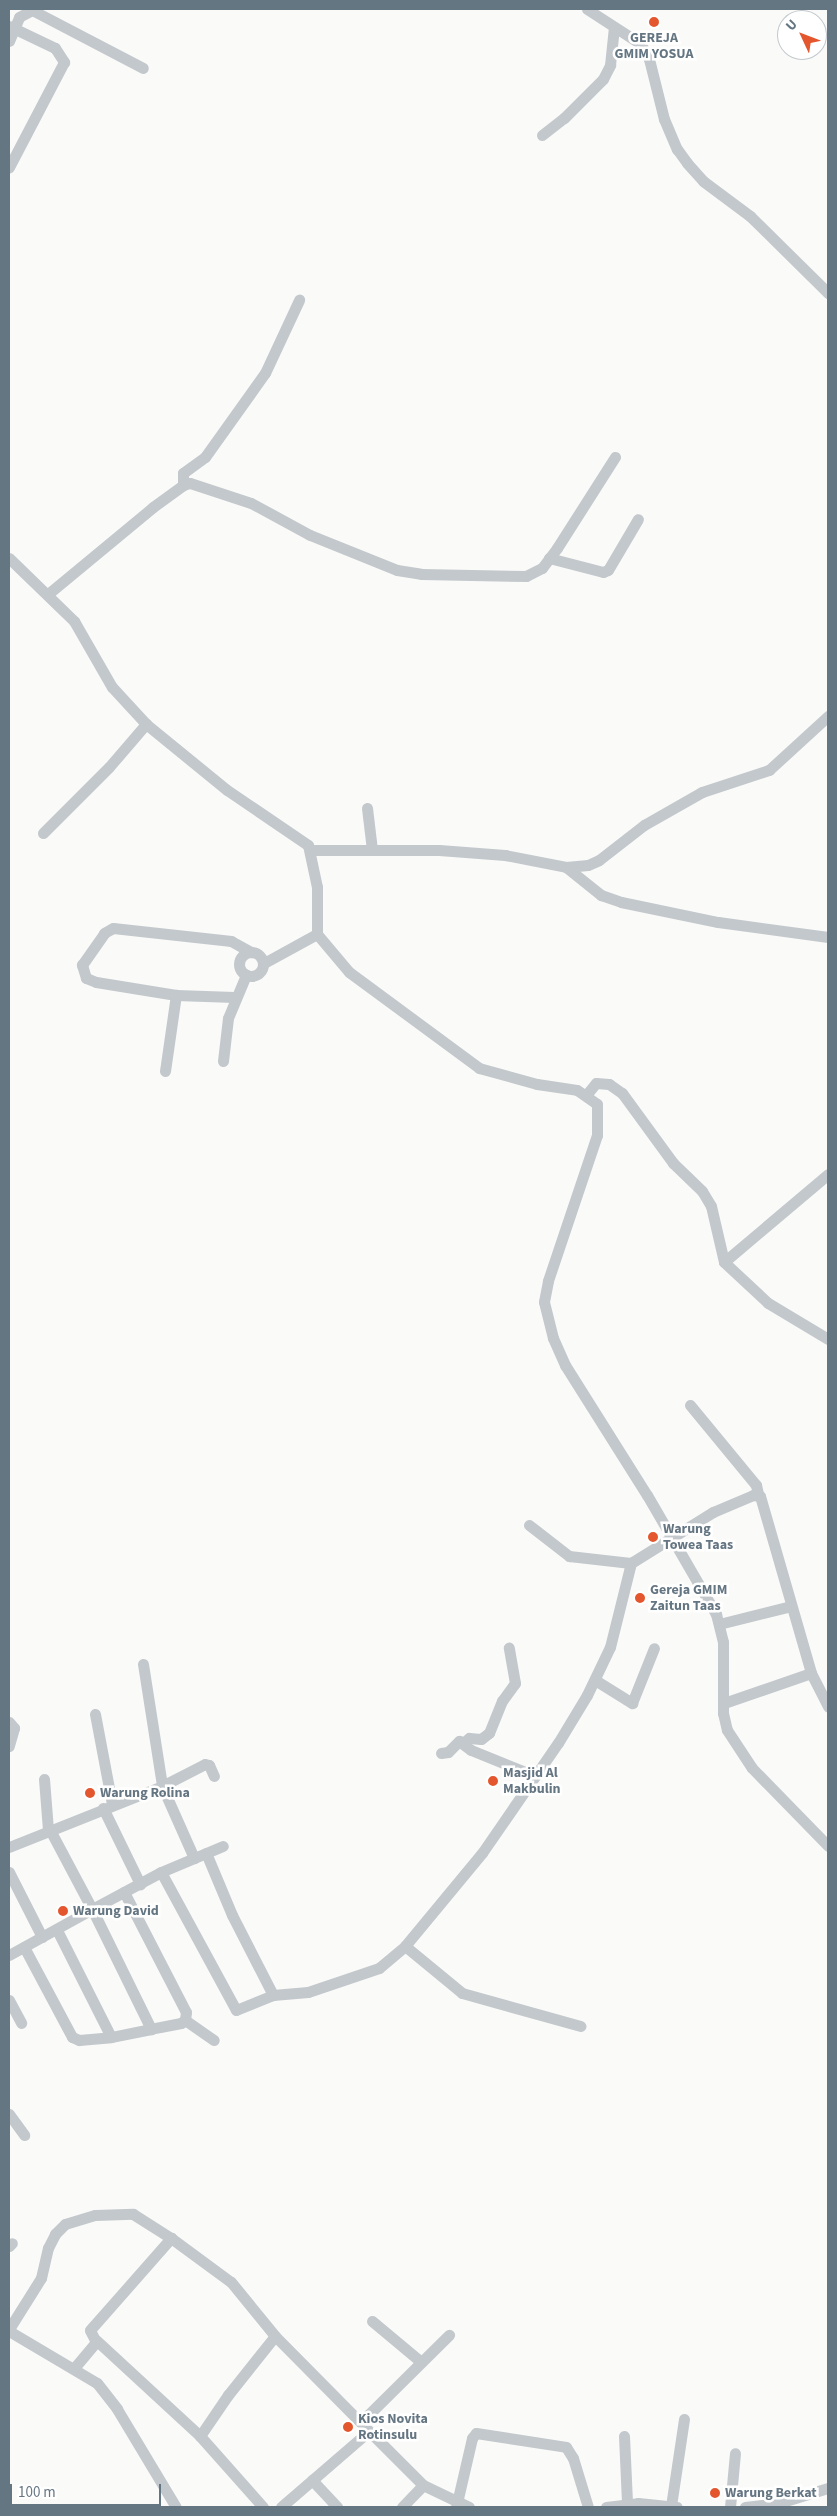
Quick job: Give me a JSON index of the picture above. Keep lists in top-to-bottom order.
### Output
{
  "places": [
    "GEREJA GMIM YOSUA",
    "Warung Towea Taas",
    "Gereja GMIM Zaitun Taas",
    "Masjid Al Makbulin",
    "Warung Rolina",
    "Warung David",
    "Kios Novita Rotinsulu",
    "Warung Berkat"
  ],
  "scale_bar": "100 m",
  "north": "top left"
}
